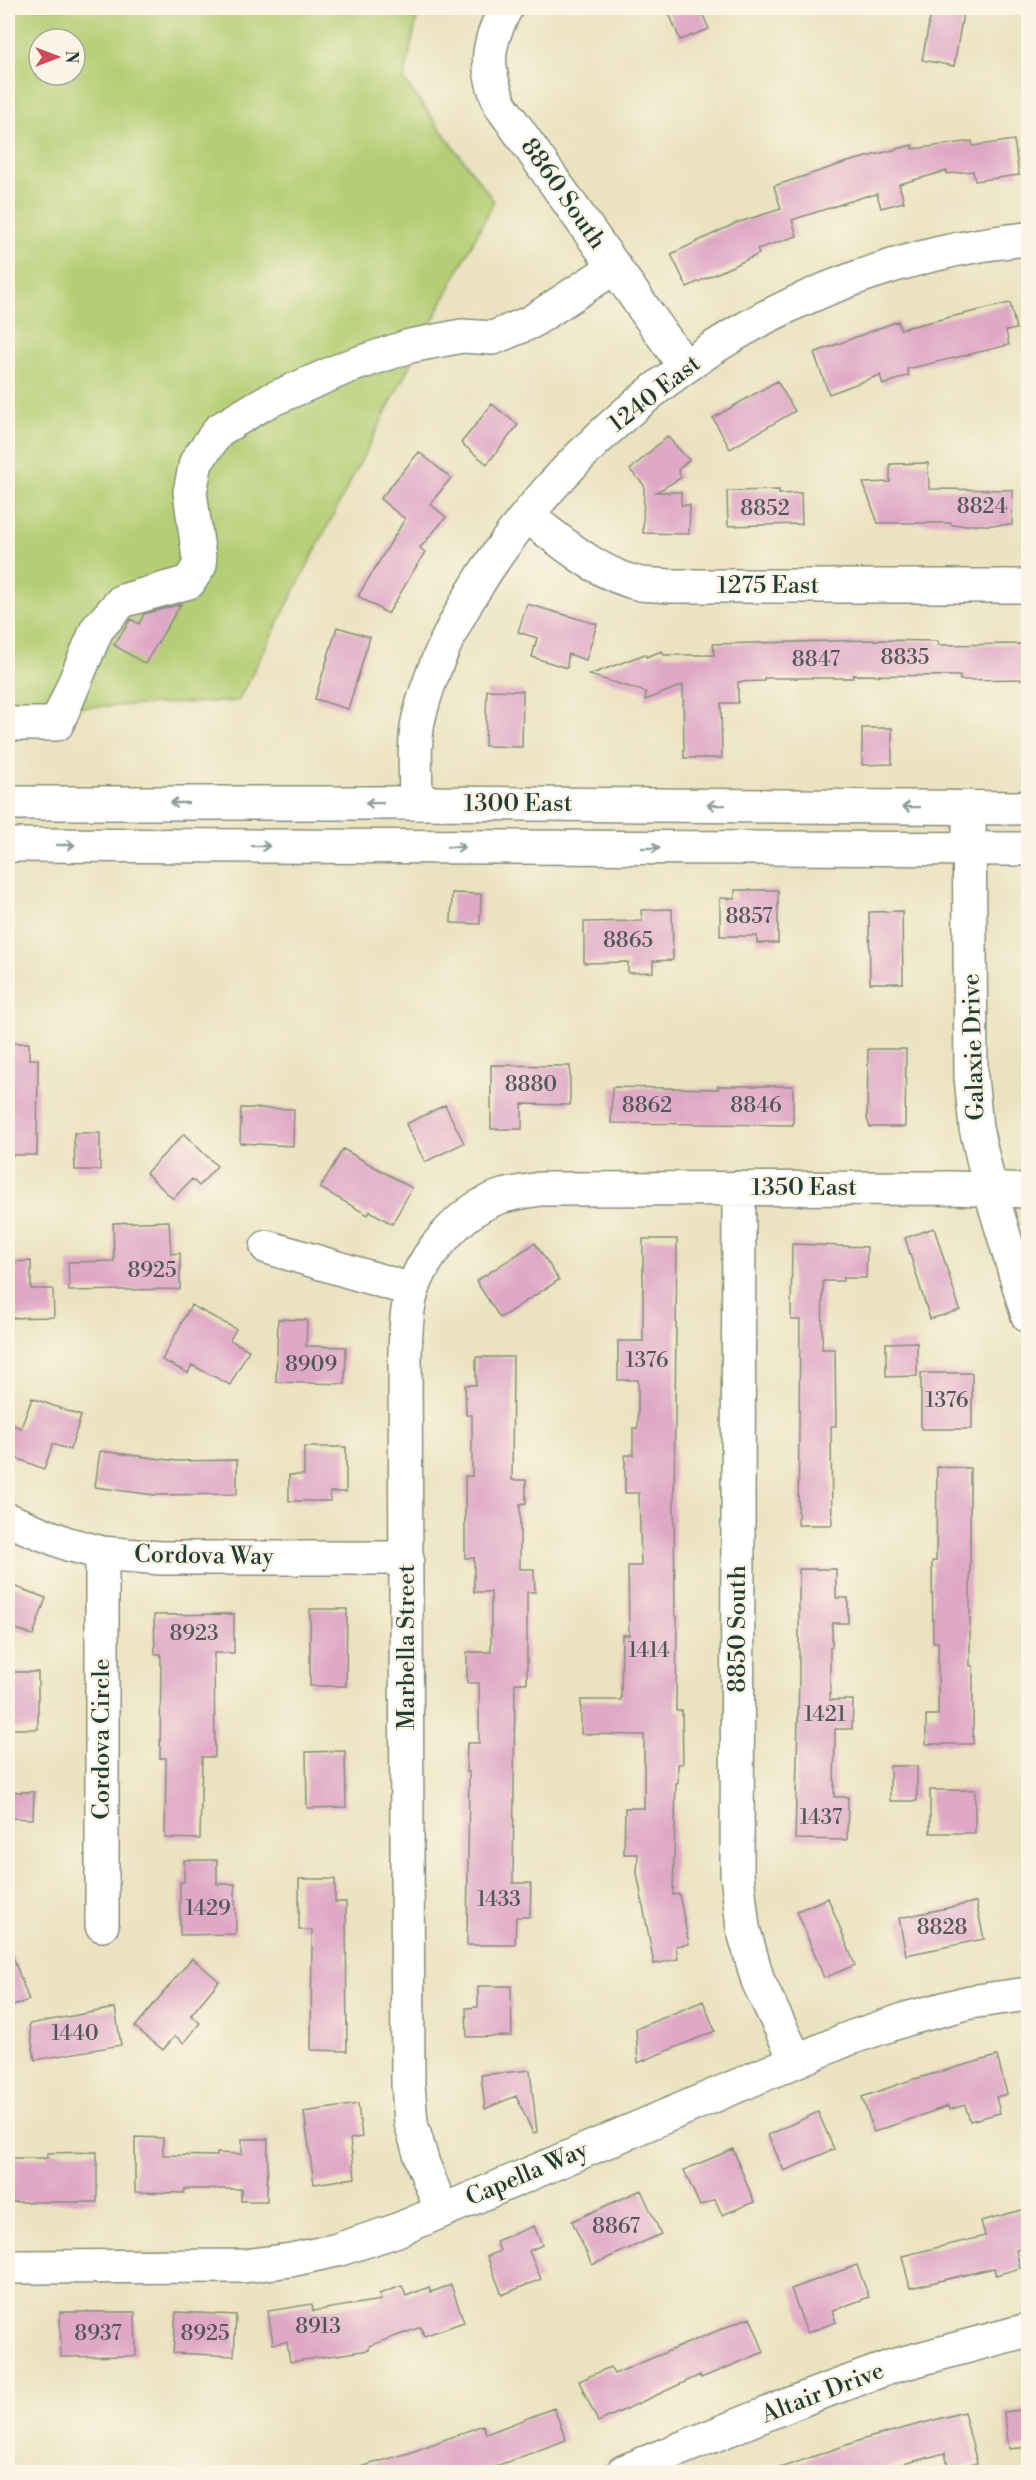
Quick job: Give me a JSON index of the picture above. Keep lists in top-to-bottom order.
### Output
{
  "streets": {
    "street": [
      "8860 South",
      "1240 East",
      "1275 East",
      "1300 East",
      "Galaxie Drive",
      "1350 East",
      "Cordova Way",
      "8850 South",
      "Marbella Street",
      "Cordova Circle",
      "Capella Way",
      "Altair Drive"
    ]
  },
  "crossings": [
    ["8860 South", "1240 East"],
    ["1240 East", "1275 East"],
    ["1240 East", "1300 East"],
    ["1300 East", "Galaxie Drive"],
    ["Galaxie Drive", "1350 East"],
    ["1350 East", "8850 South"],
    ["1350 East", "Marbella Street"],
    ["Cordova Way", "Marbella Street"],
    ["Cordova Way", "Cordova Circle"],
    ["8850 South", "Capella Way"],
    ["Marbella Street", "Capella Way"]
  ],
  "house_numbers": [
    "8824",
    "8852",
    "8835",
    "8847",
    "8857",
    "8865",
    "8880",
    "8862",
    "8846",
    "8925",
    "1376",
    "8909",
    "1376",
    "8923",
    "1414",
    "1421",
    "1437",
    "1433",
    "1429",
    "8828",
    "1440",
    "8867",
    "8913",
    "8937",
    "8925"
  ],
  "north": "right"
}
